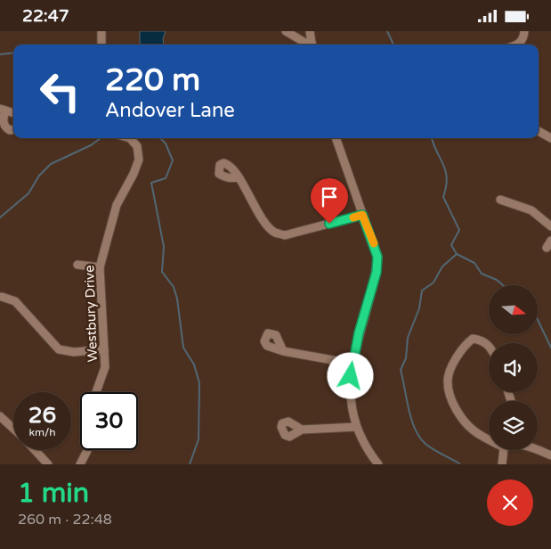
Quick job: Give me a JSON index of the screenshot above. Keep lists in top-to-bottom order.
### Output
{
  "streets": {
    "street": ["Westbury Drive"]
  },
  "north": "right",
  "page": {
    "status": "22:47",
    "turn": ["220 m", "Andover Lane"],
    "speed": "26 km/h",
    "limit": "30",
    "heading": ["1 min", "260 m · 22:48"]
  }
}
